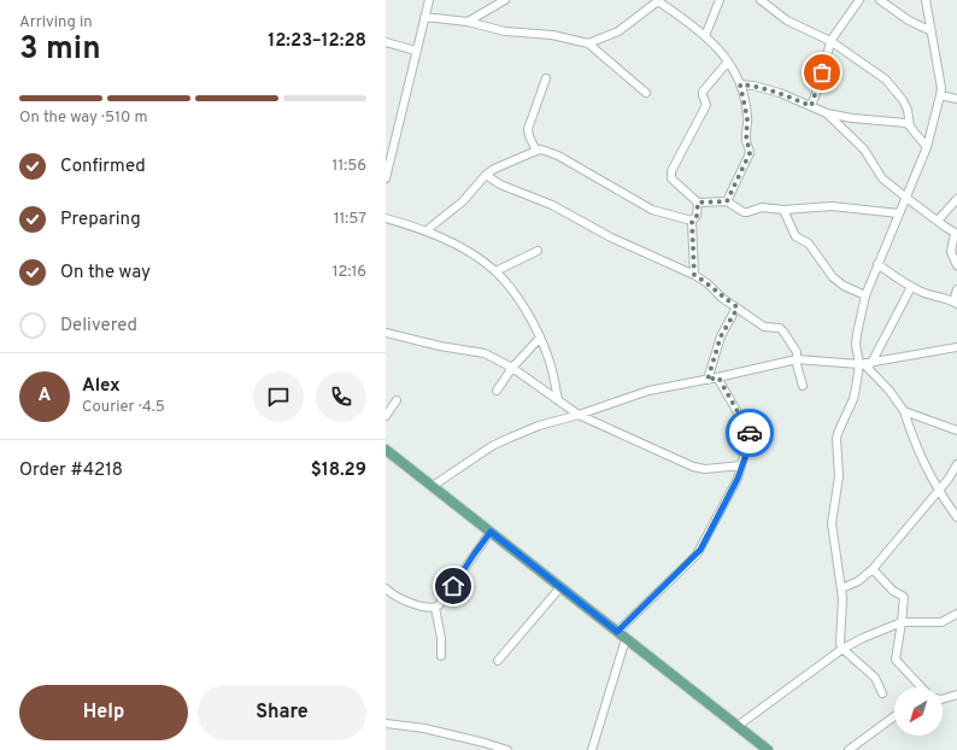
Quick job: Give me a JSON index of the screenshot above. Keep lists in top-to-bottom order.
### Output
{
  "north": "bottom left",
  "page": {
    "heading": ["3 min", "Arriving in", "12:23–12:28"],
    "panel": [
      "Alex",
      "Courier · 4.5",
      "Order #4218",
      "$18.29"
    ],
    "bar": "On the way · 510 m",
    "list": [
      ["Confirmed", "11:56"],
      ["Preparing", "11:57"],
      ["On the way", "12:16"],
      "Delivered"
    ],
    "round": "A",
    "buttons": ["Help", "Share"]
  }
}
